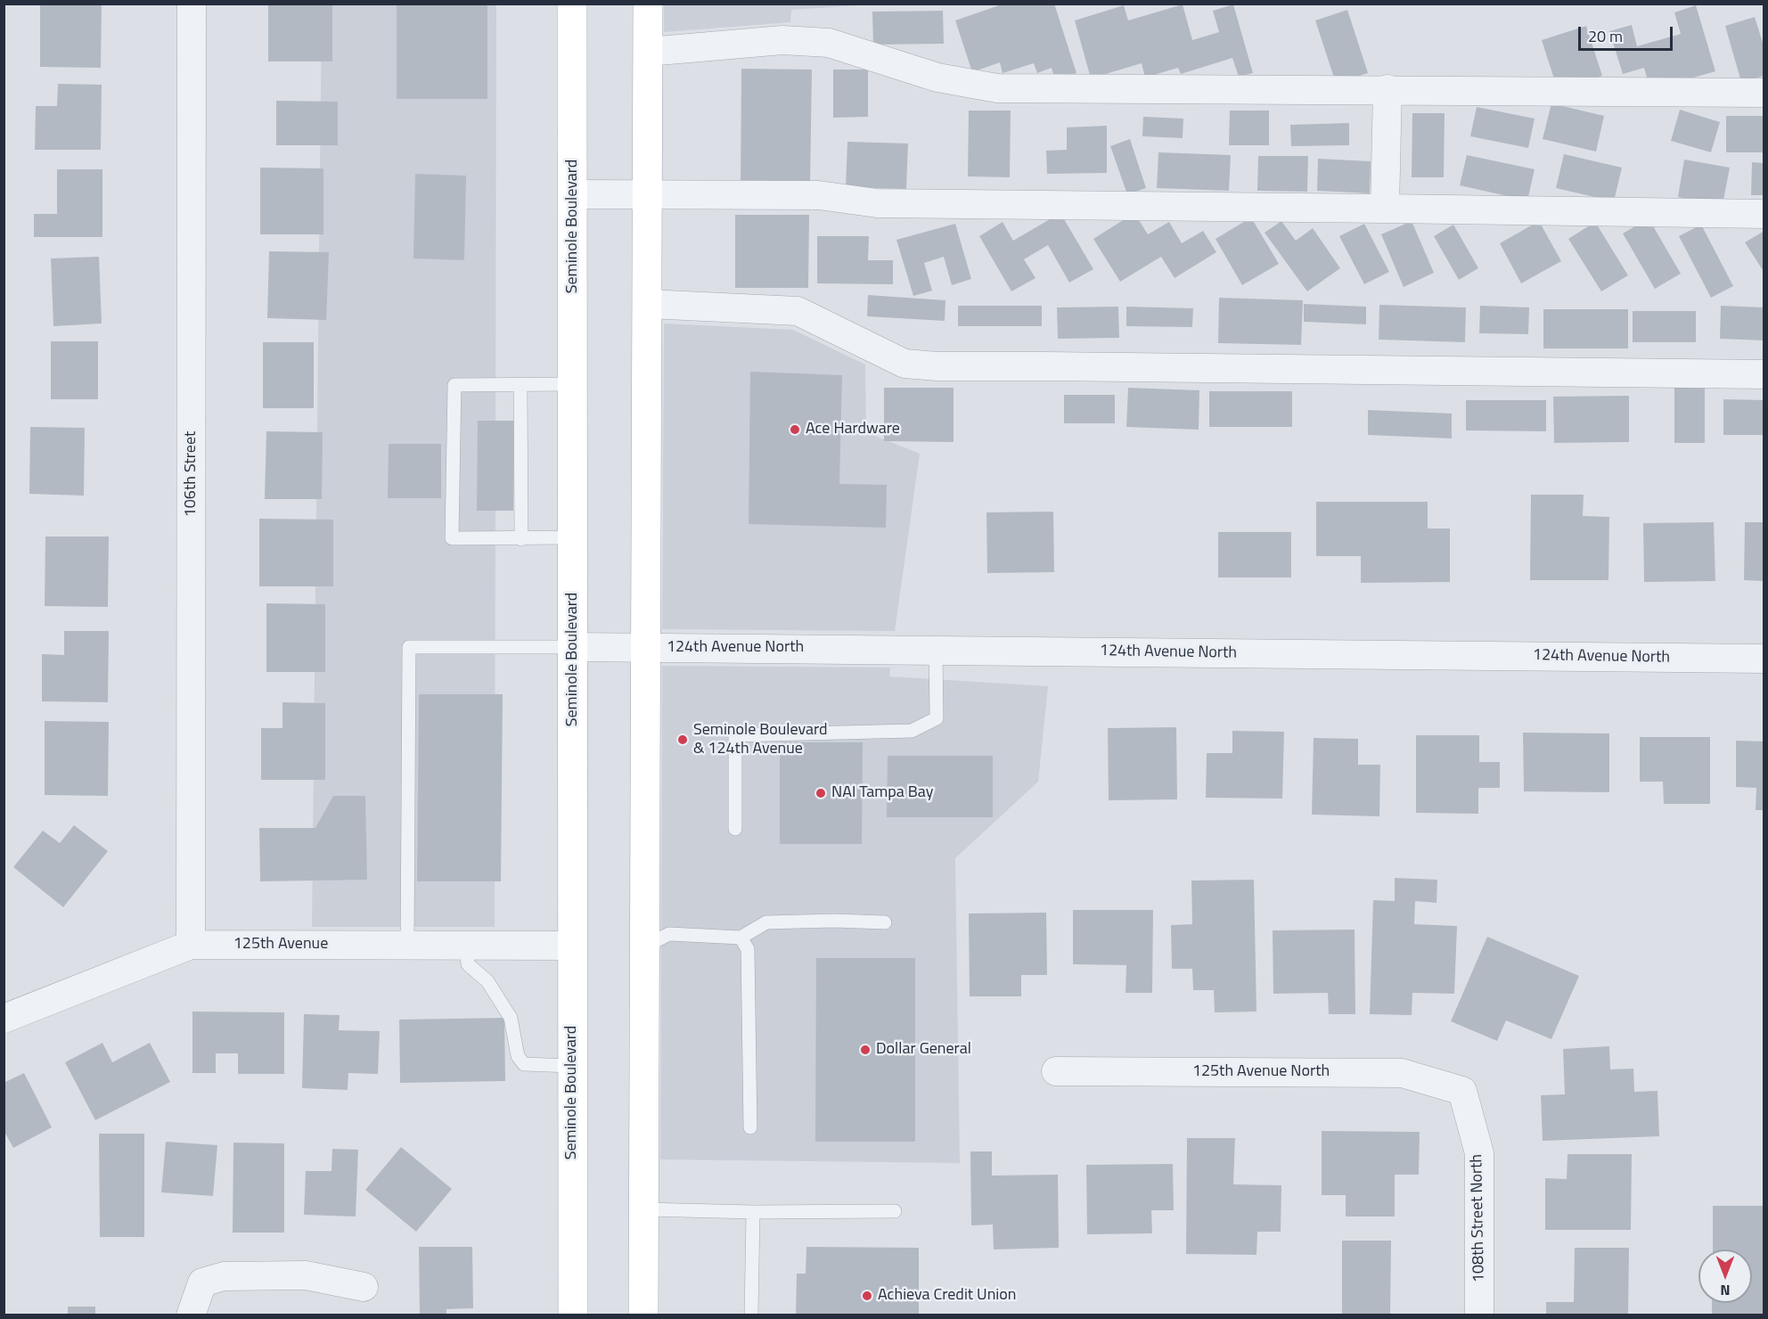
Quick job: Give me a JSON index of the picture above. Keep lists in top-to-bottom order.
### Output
{
  "streets": {
    "main road": ["Seminole Boulevard"],
    "street": [
      "106th Street",
      "124th Avenue North",
      "125th Avenue",
      "125th Avenue North",
      "108th Street North"
    ]
  },
  "crossings": [
    ["Seminole Boulevard", "124th Avenue North"],
    ["Seminole Boulevard", "125th Avenue"],
    ["106th Street", "125th Avenue"],
    ["125th Avenue North", "108th Street North"]
  ],
  "places": [
    "Ace Hardware",
    "Seminole Boulevard & 124th Avenue",
    "NAI Tampa Bay",
    "Dollar General",
    "Achieva Credit Union"
  ],
  "scale_bar": "20 m",
  "north": "bottom"
}
